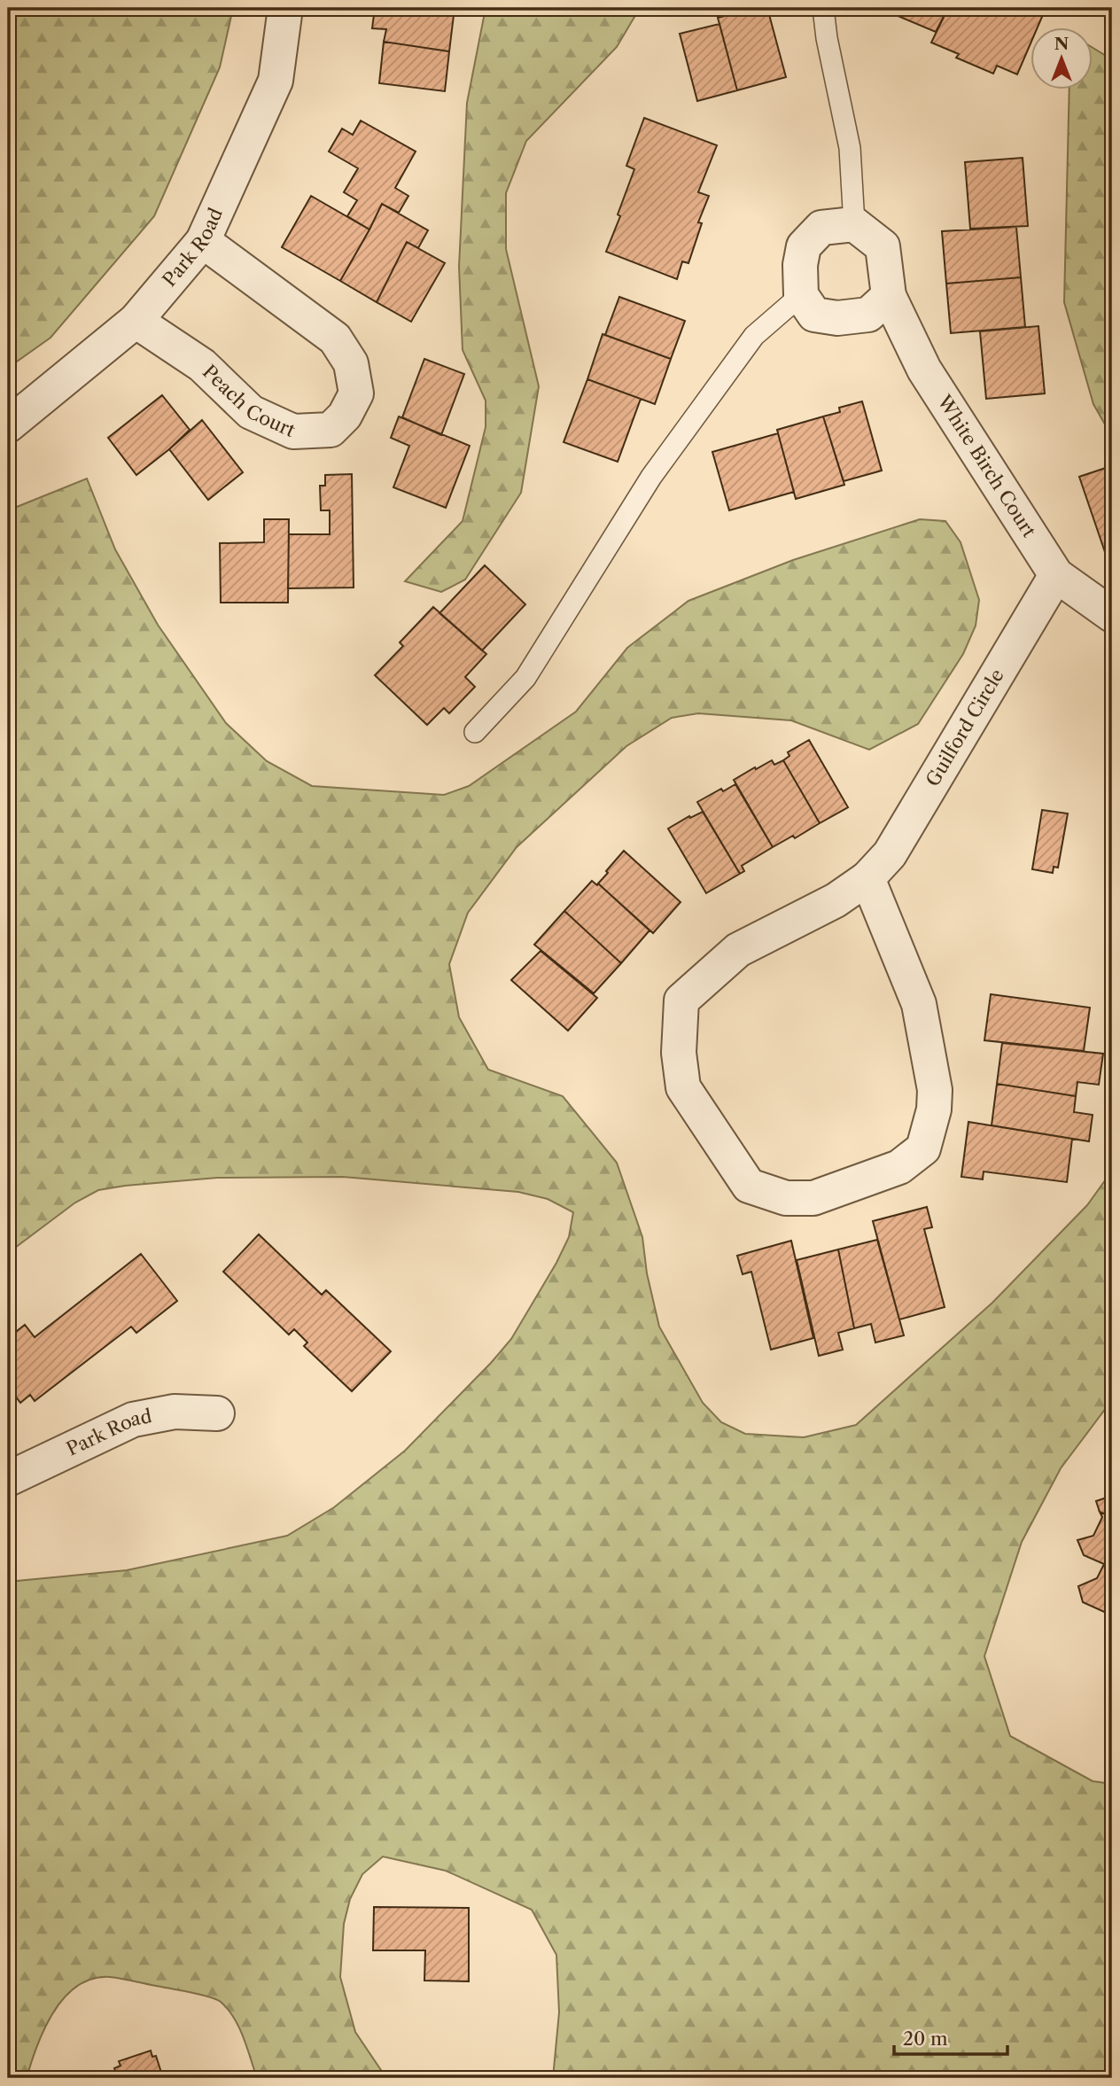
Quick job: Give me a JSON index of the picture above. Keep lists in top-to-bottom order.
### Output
{
  "streets": {
    "street": [
      "Park Road",
      "Peach Court",
      "White Birch Court",
      "Guilford Circle"
    ]
  },
  "crossings": [
    ["Park Road", "Peach Court"],
    ["White Birch Court", "Guilford Circle"]
  ],
  "scale_bar": "20 m",
  "north": "top"
}
